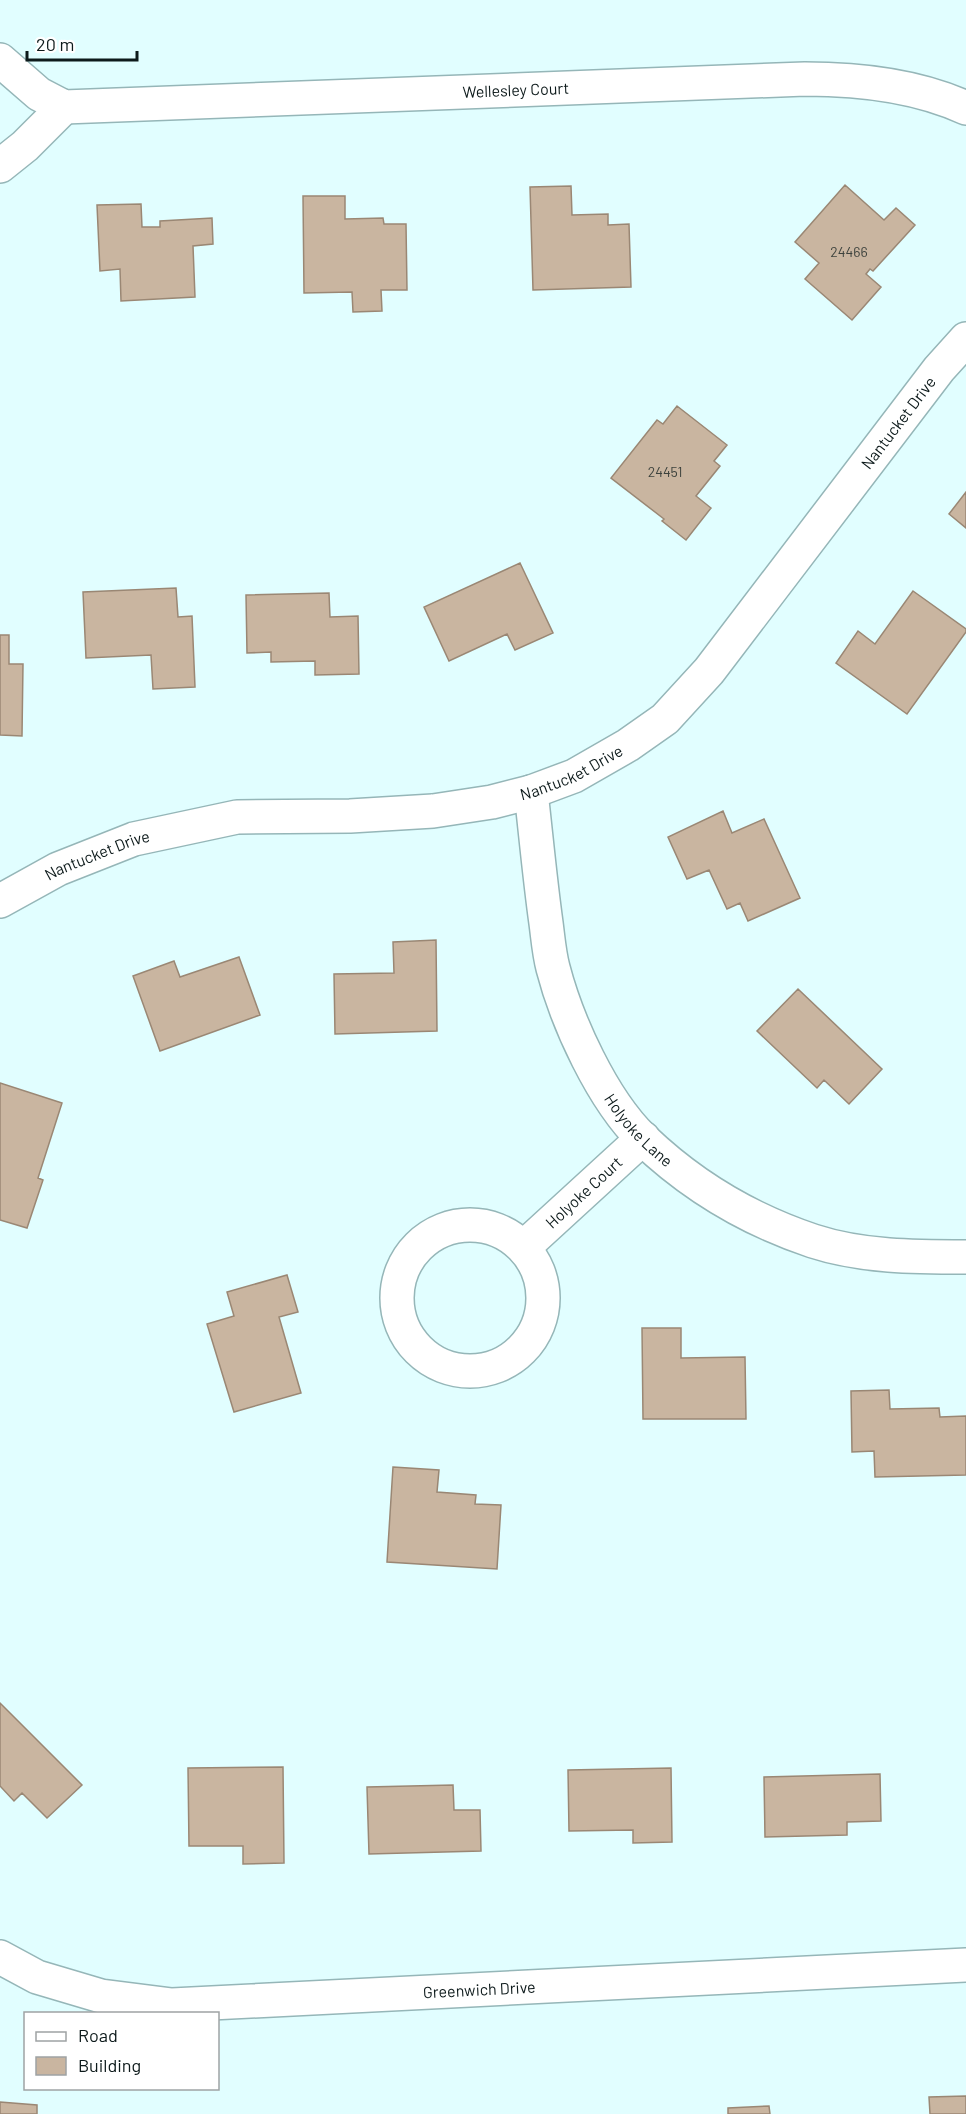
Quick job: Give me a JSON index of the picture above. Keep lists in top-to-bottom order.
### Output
{
  "streets": {
    "street": [
      "Wellesley Court",
      "Nantucket Drive",
      "Holyoke Lane",
      "Holyoke Court",
      "Greenwich Drive"
    ]
  },
  "crossings": [
    ["Nantucket Drive", "Holyoke Lane"],
    ["Holyoke Lane", "Holyoke Court"]
  ],
  "house_numbers": ["24466", "24451"],
  "legend": ["Road", "Building"],
  "scale_bar": "20 m"
}
